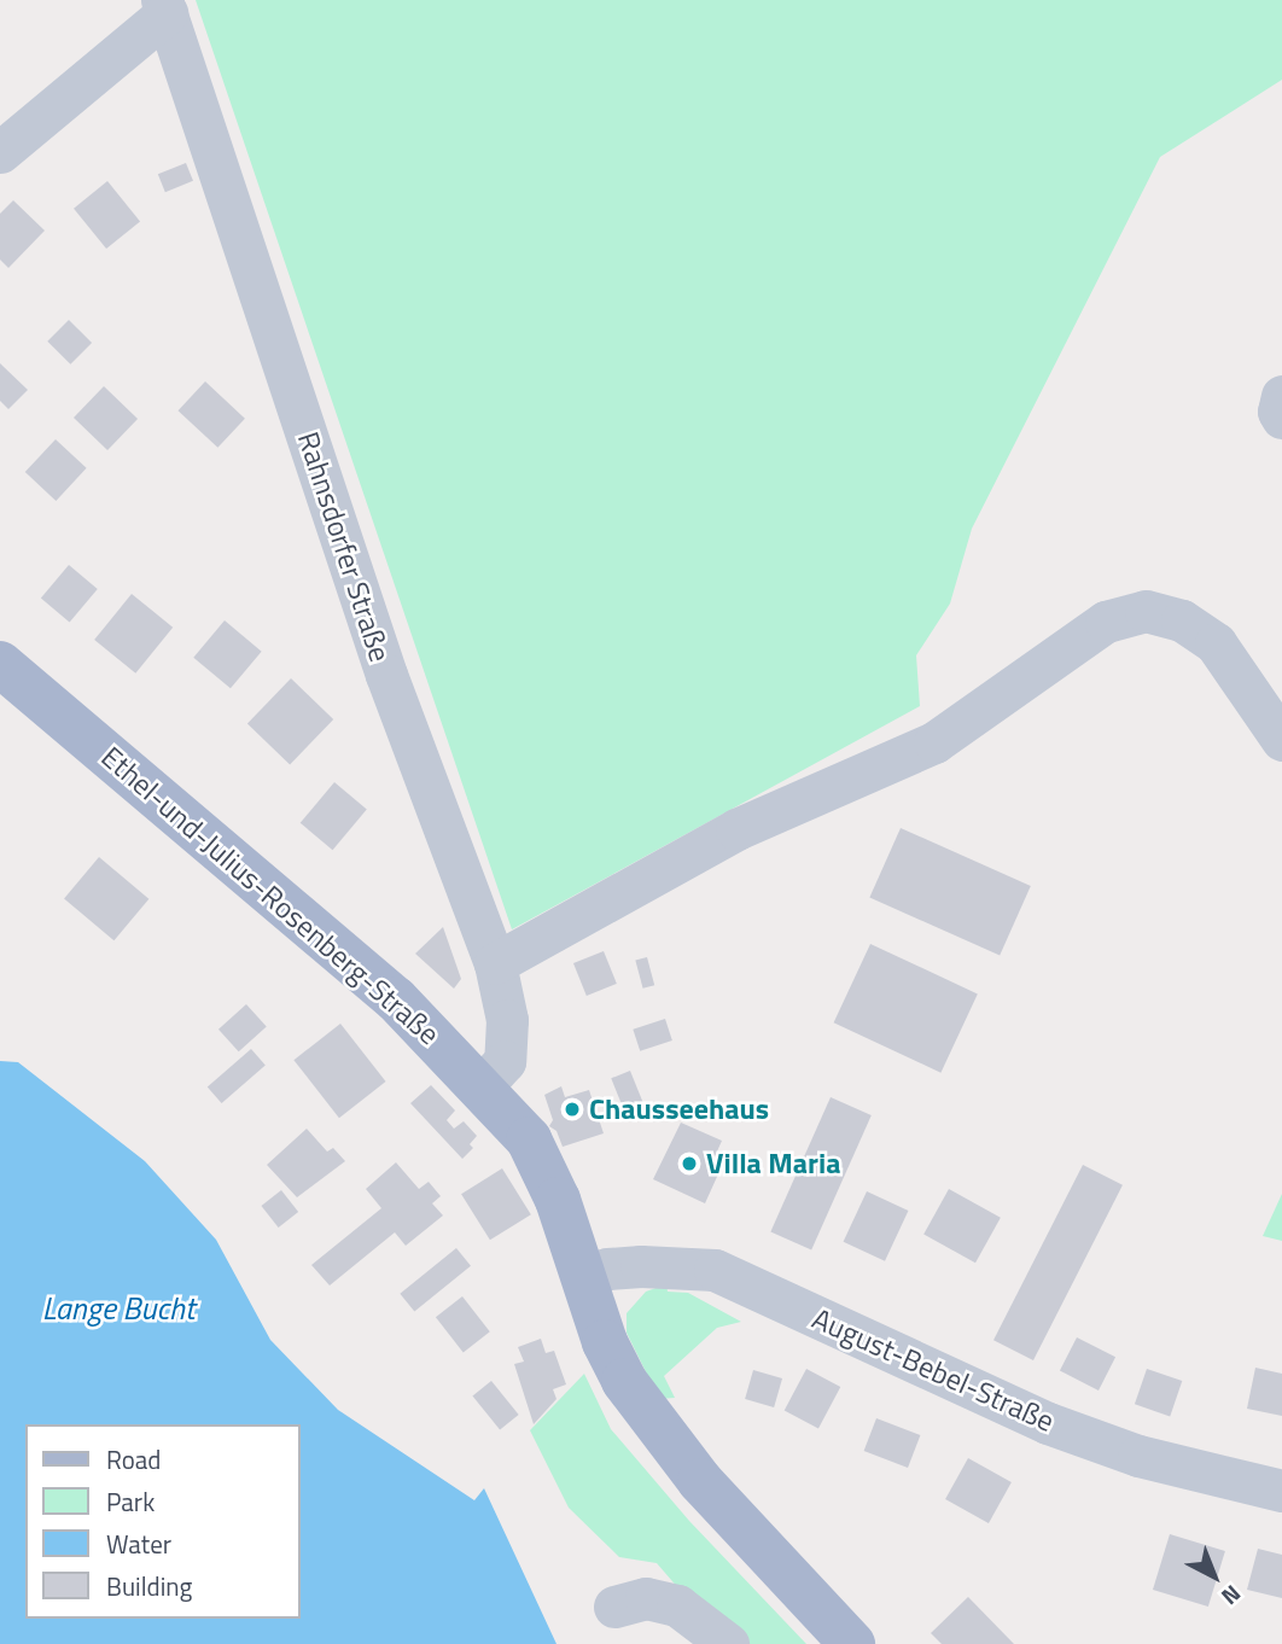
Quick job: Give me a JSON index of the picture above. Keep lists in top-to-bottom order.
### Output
{
  "streets": {
    "main road": ["Ethel-und-Julius-Rosenberg-Straße"],
    "street": ["Rahnsdorfer Straße", "August-Bebel-Straße"]
  },
  "crossings": [
    ["Rahnsdorfer Straße", "Ethel-und-Julius-Rosenberg-Straße"],
    ["Ethel-und-Julius-Rosenberg-Straße", "August-Bebel-Straße"]
  ],
  "water": ["Lange Bucht"],
  "places": ["Chausseehaus", "Villa Maria"],
  "legend": [
    "Road",
    "Park",
    "Water",
    "Building"
  ],
  "north": "bottom right"
}
